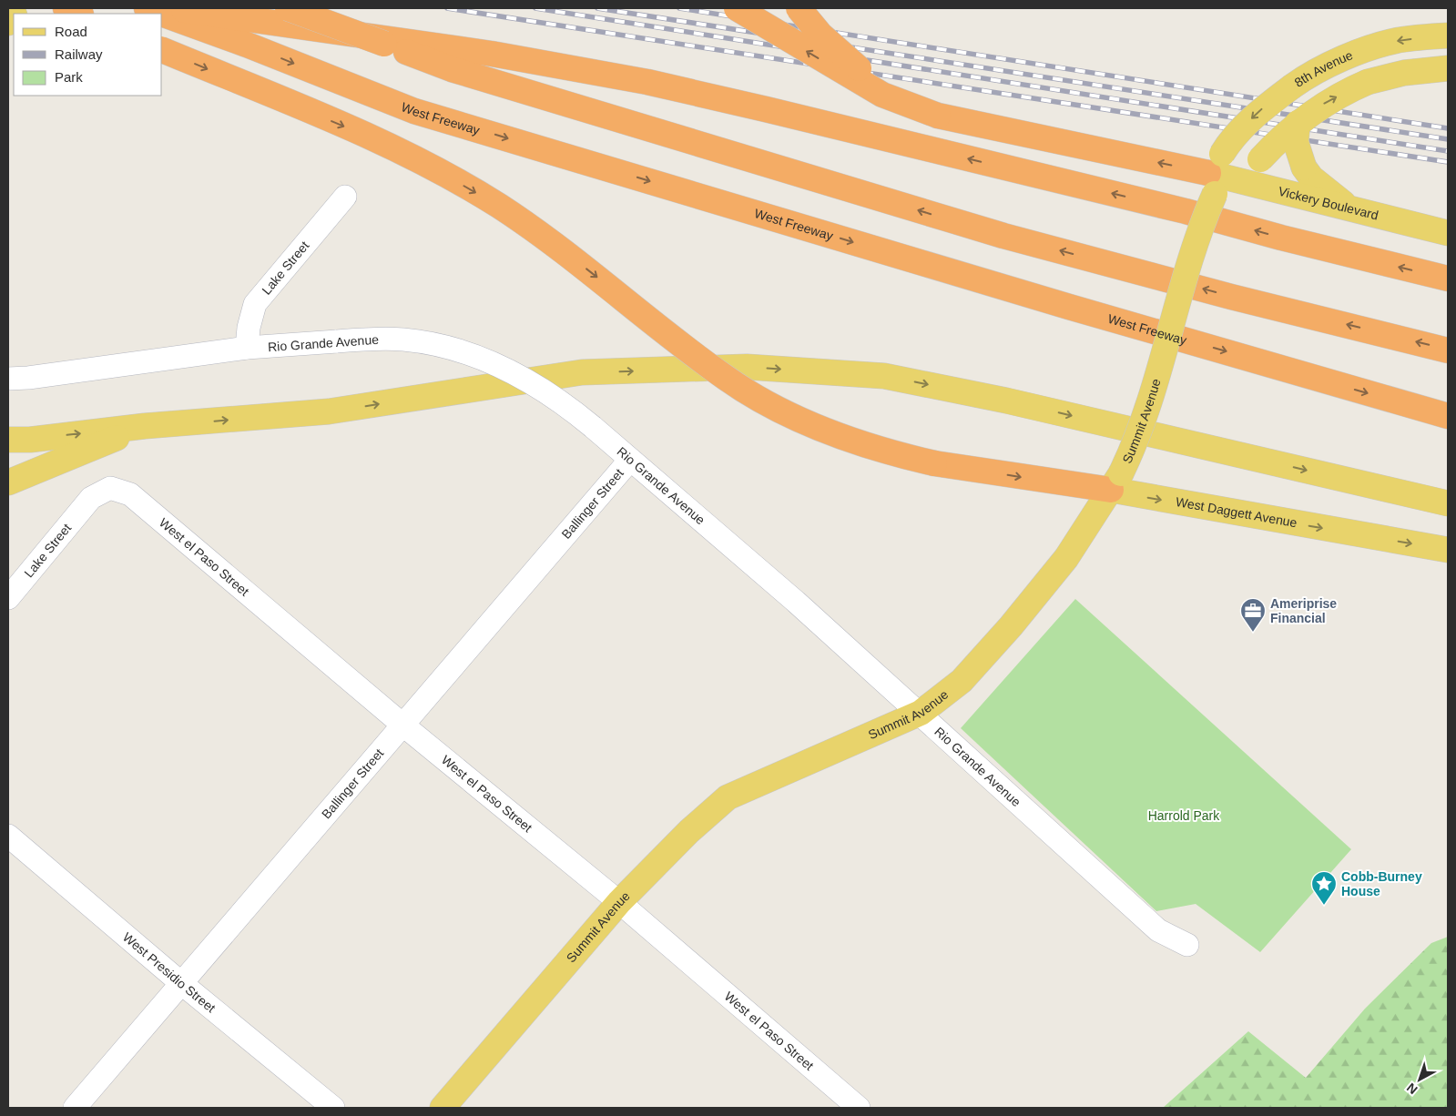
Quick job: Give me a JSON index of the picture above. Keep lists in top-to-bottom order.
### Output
{
  "streets": {
    "highway": ["West Freeway"],
    "main road": [
      "8th Avenue",
      "Vickery Boulevard",
      "Summit Avenue",
      "West Daggett Avenue"
    ],
    "street": [
      "Lake Street",
      "Rio Grande Avenue",
      "Ballinger Street",
      "West el Paso Street",
      "West Presidio Street"
    ]
  },
  "crossings": [
    ["8th Avenue", "Summit Avenue"],
    ["Lake Street", "Rio Grande Avenue"],
    ["Lake Street", "West el Paso Street"],
    ["Rio Grande Avenue", "Summit Avenue"],
    ["Rio Grande Avenue", "Ballinger Street"],
    ["Summit Avenue", "West Daggett Avenue"],
    ["Summit Avenue", "West el Paso Street"],
    ["Ballinger Street", "West el Paso Street"],
    ["Ballinger Street", "West Presidio Street"]
  ],
  "parks": ["Harrold Park"],
  "places": {
    "office": ["Ameriprise Financial"],
    "place": ["Cobb-Burney House"]
  },
  "legend": ["Road", "Railway", "Park"],
  "north": "bottom left"
}
